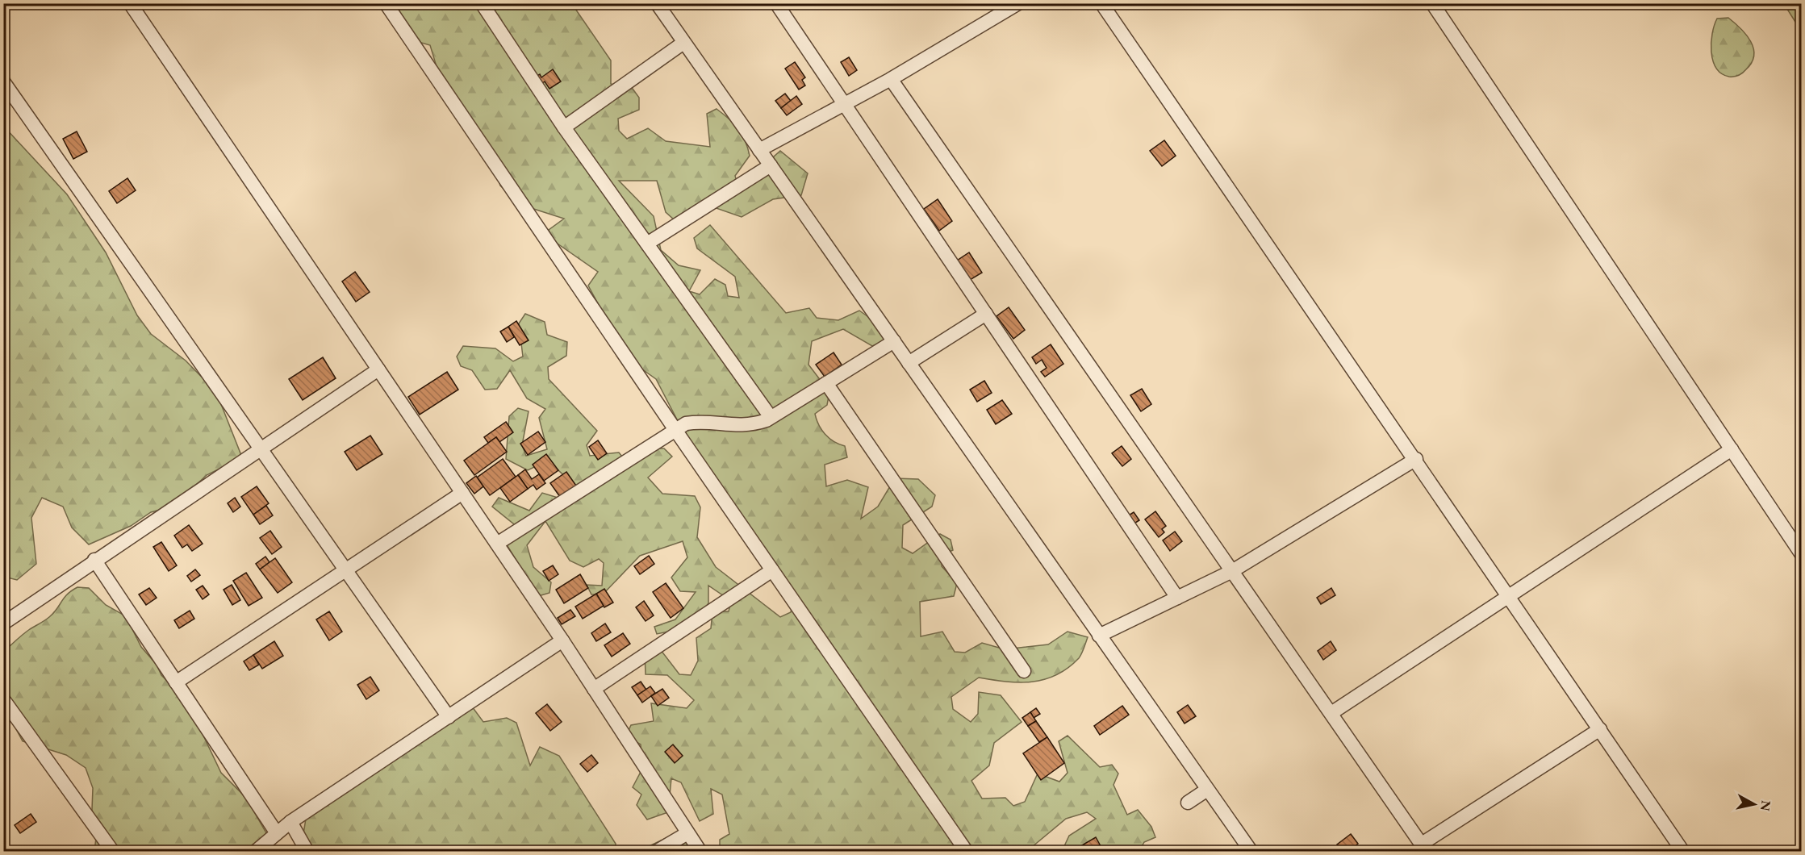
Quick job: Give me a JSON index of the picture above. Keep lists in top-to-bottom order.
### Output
{
  "north": "right"
}
